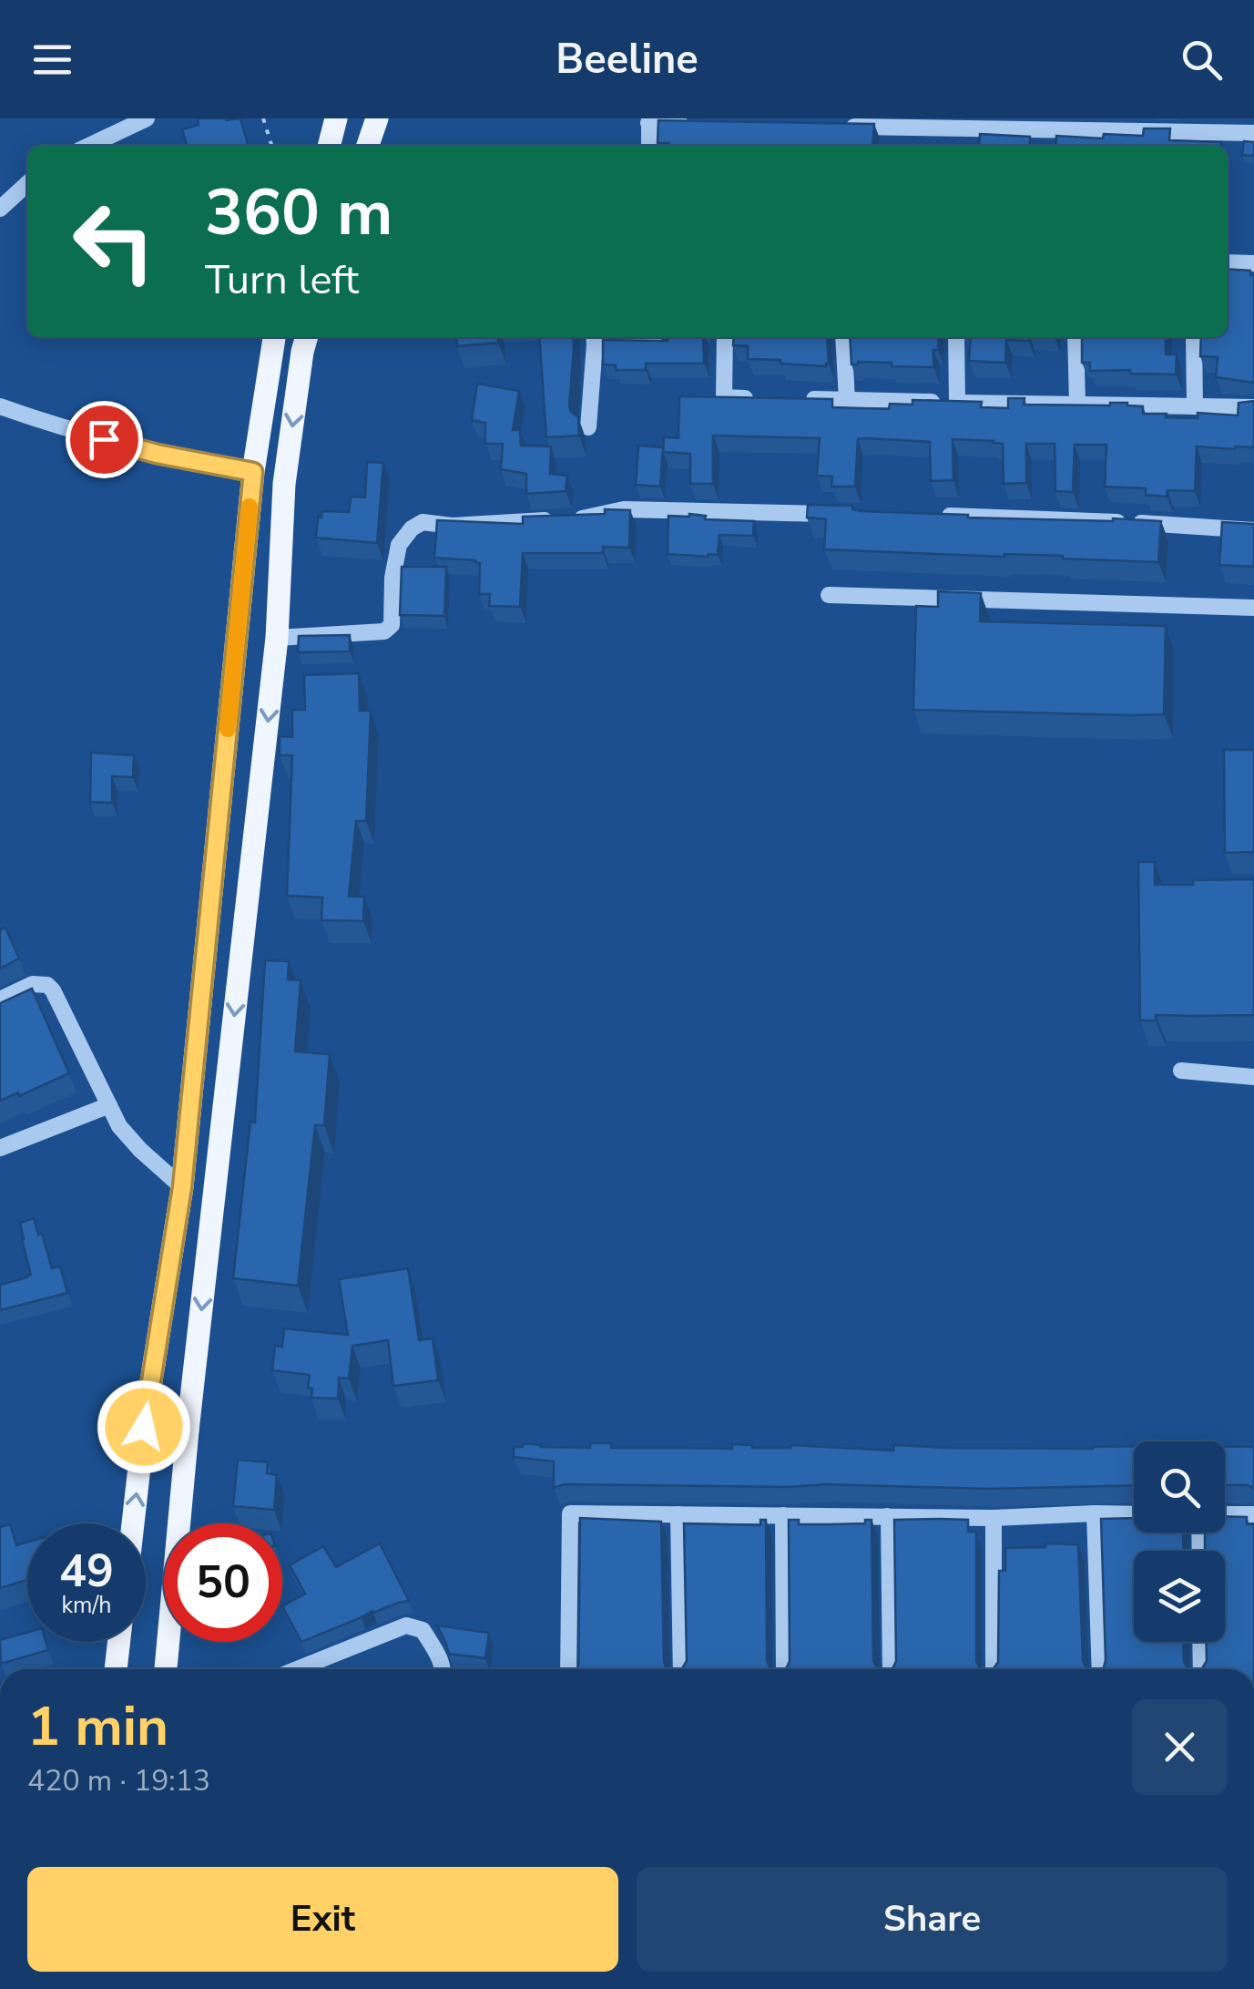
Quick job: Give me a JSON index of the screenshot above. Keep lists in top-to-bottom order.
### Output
{
  "page": {
    "header": "Beeline",
    "turn": ["360 m", "Turn left"],
    "speed": "49 km/h",
    "limit": "50",
    "heading": ["1 min", "420 m · 19:13"],
    "buttons": ["Exit", "Share"]
  }
}
